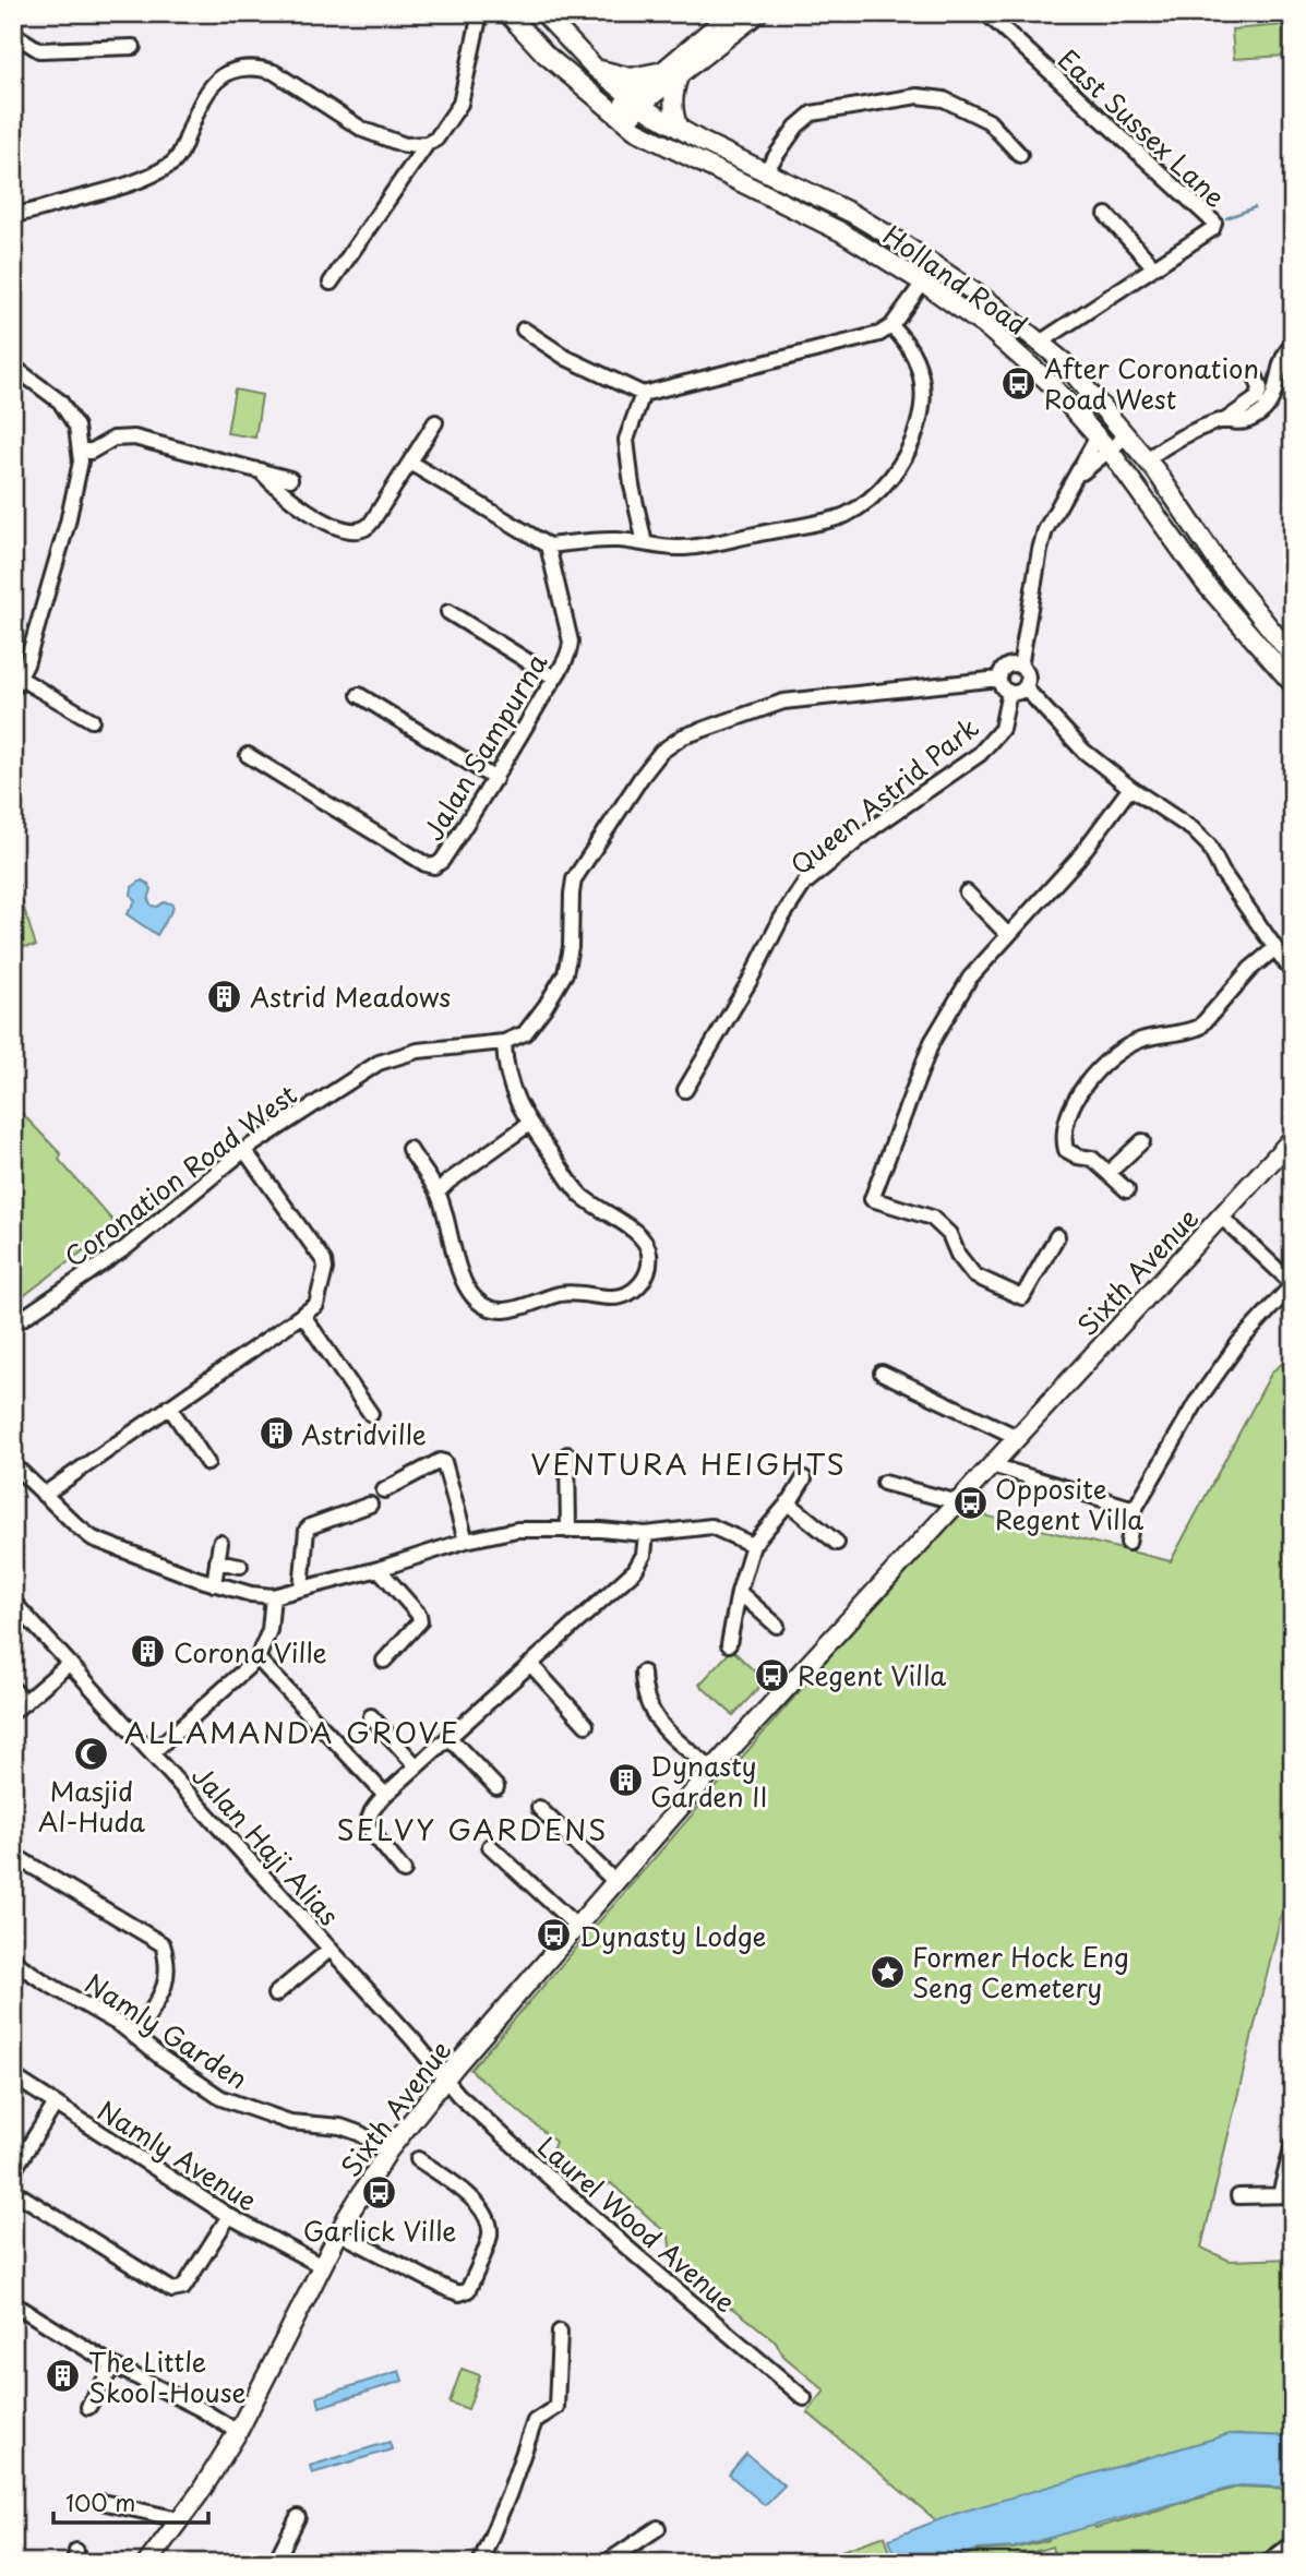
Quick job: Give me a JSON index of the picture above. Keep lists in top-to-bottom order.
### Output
{
  "streets": {
    "main road": ["Holland Road", "Sixth Avenue"],
    "street": [
      "East Sussex Lane",
      "Jalan Sampurna",
      "Queen Astrid Park",
      "Coronation Road West",
      "Jalan Haji Alias",
      "Namly Garden",
      "Namly Avenue",
      "Laurel Wood Avenue"
    ]
  },
  "crossings": [
    ["East Sussex Lane", "Holland Road"],
    ["Sixth Avenue", "Jalan Haji Alias"],
    ["Sixth Avenue", "Namly Garden"],
    ["Sixth Avenue", "Namly Avenue"],
    ["Sixth Avenue", "Laurel Wood Avenue"],
    ["Jalan Haji Alias", "Laurel Wood Avenue"]
  ],
  "districts": ["VENTURA HEIGHTS", "ALLAMANDA GROVE", "SELVY GARDENS"],
  "places": {
    "bus stop": [
      "After Coronation Road West",
      "Opposite Regent Villa",
      "Regent Villa",
      "Dynasty Lodge",
      "Garlick Ville"
    ],
    "building": [
      "Astrid Meadows",
      "Astridville",
      "Corona Ville",
      "Dynasty Garden II",
      "The Little Skool-House"
    ],
    "mosque": ["Masjid Al-Huda"],
    "place": ["Former Hock Eng Seng Cemetery"]
  },
  "scale_bar": "100 m"
}
